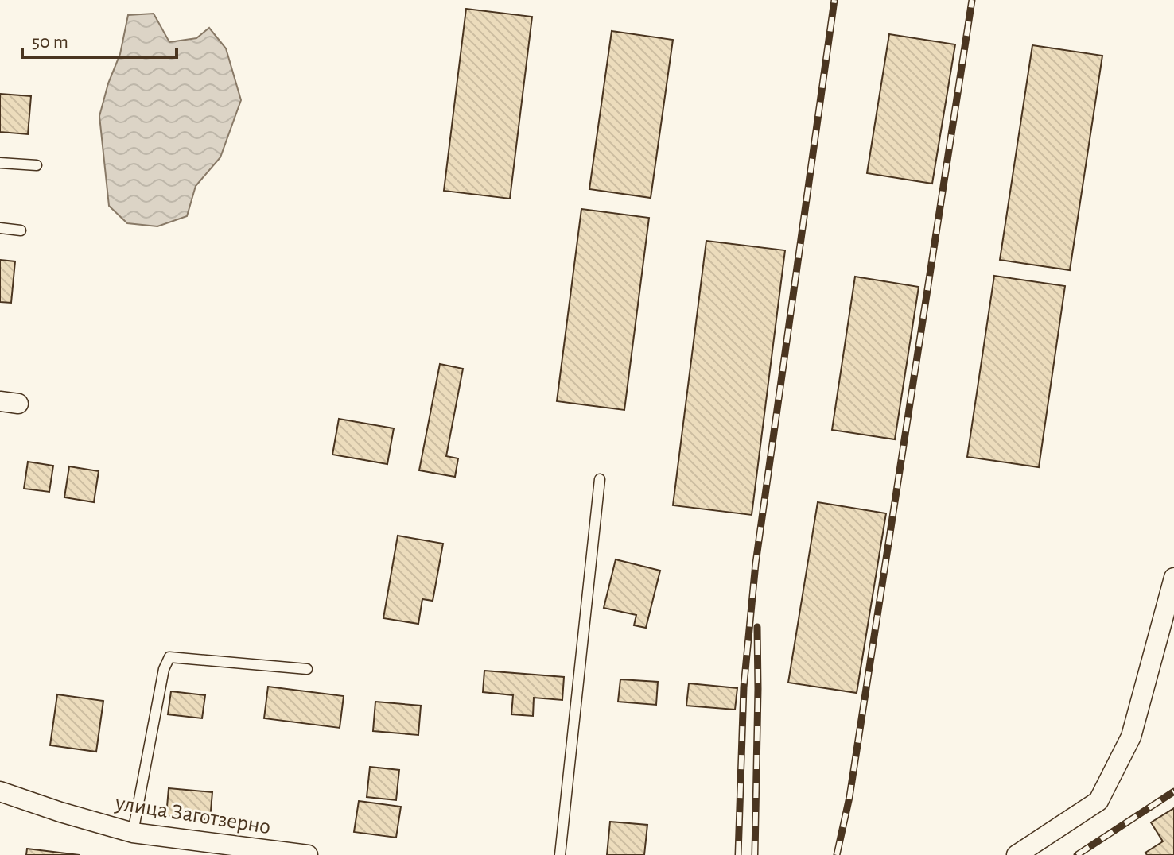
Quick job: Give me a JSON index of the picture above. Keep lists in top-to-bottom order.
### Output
{
  "streets": {
    "street": ["улица Заготзерно"]
  },
  "scale_bar": "50 m"
}
